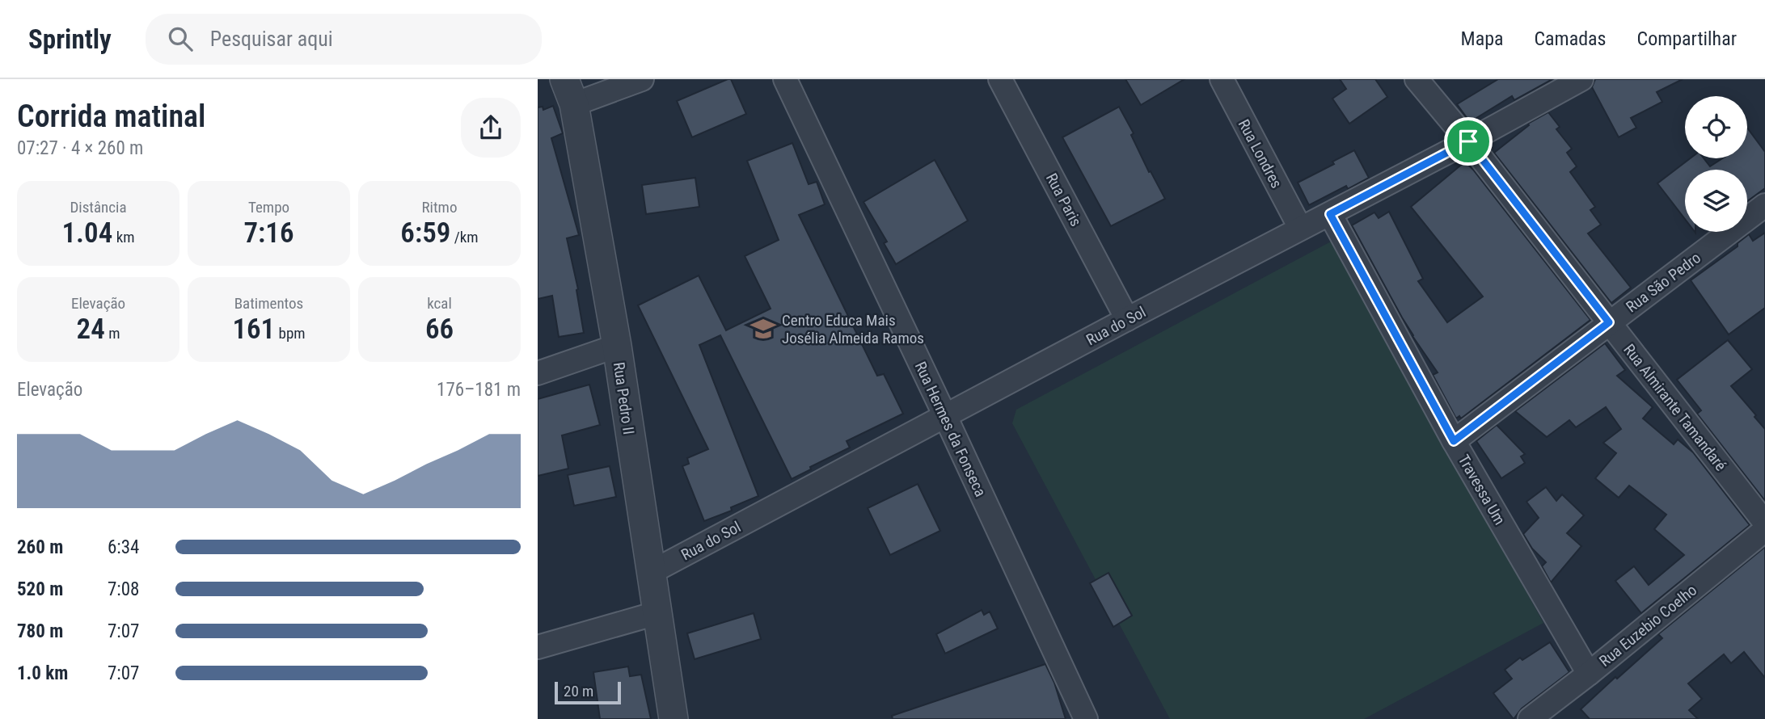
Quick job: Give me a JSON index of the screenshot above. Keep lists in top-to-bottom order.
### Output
{
  "streets": {
    "street": [
      "Rua Londres",
      "Rua Paris",
      "Rua São Pedro",
      "Rua do Sol",
      "Rua Pedro II",
      "Rua Almirante Tamandaré",
      "Rua Hermes da Fonseca",
      "Travessa Um",
      "Rua Euzebio Coelho"
    ]
  },
  "crossings": [
    ["Rua Londres", "Rua do Sol"],
    ["Rua Paris", "Rua do Sol"],
    ["Rua São Pedro", "Rua Almirante Tamandaré"],
    ["Rua São Pedro", "Travessa Um"],
    ["Rua do Sol", "Rua Pedro II"],
    ["Rua do Sol", "Rua Almirante Tamandaré"],
    ["Rua do Sol", "Rua Hermes da Fonseca"],
    ["Rua do Sol", "Travessa Um"],
    ["Travessa Um", "Rua Euzebio Coelho"]
  ],
  "places": {
    "school or university": ["Centro Educa Mais Josélia Almeida Ramos"]
  },
  "scale_bar": "20 m",
  "page": {
    "header": "Sprintly",
    "search": "Pesquisar aqui",
    "nav": ["Mapa", "Camadas", "Compartilhar"],
    "heading": ["Corrida matinal", "07:27 · 4 × 260 m"],
    "stats": [
      ["Distância", "1.04 km"],
      ["Tempo", "7:16"],
      ["Ritmo", "6:59 /km"],
      ["Elevação", "24 m"],
      ["Batimentos", "161 bpm"],
      ["kcal", "66"]
    ],
    "chart": ["Elevação", "176–181 m"],
    "list": [
      {
        "name": "260 m",
        "note": "6:34"
      },
      {
        "name": "520 m",
        "note": "7:08"
      },
      {
        "name": "780 m",
        "note": "7:07"
      },
      {
        "name": "1.0 km",
        "note": "7:07"
      }
    ],
    "scale": "20 m"
  }
}
